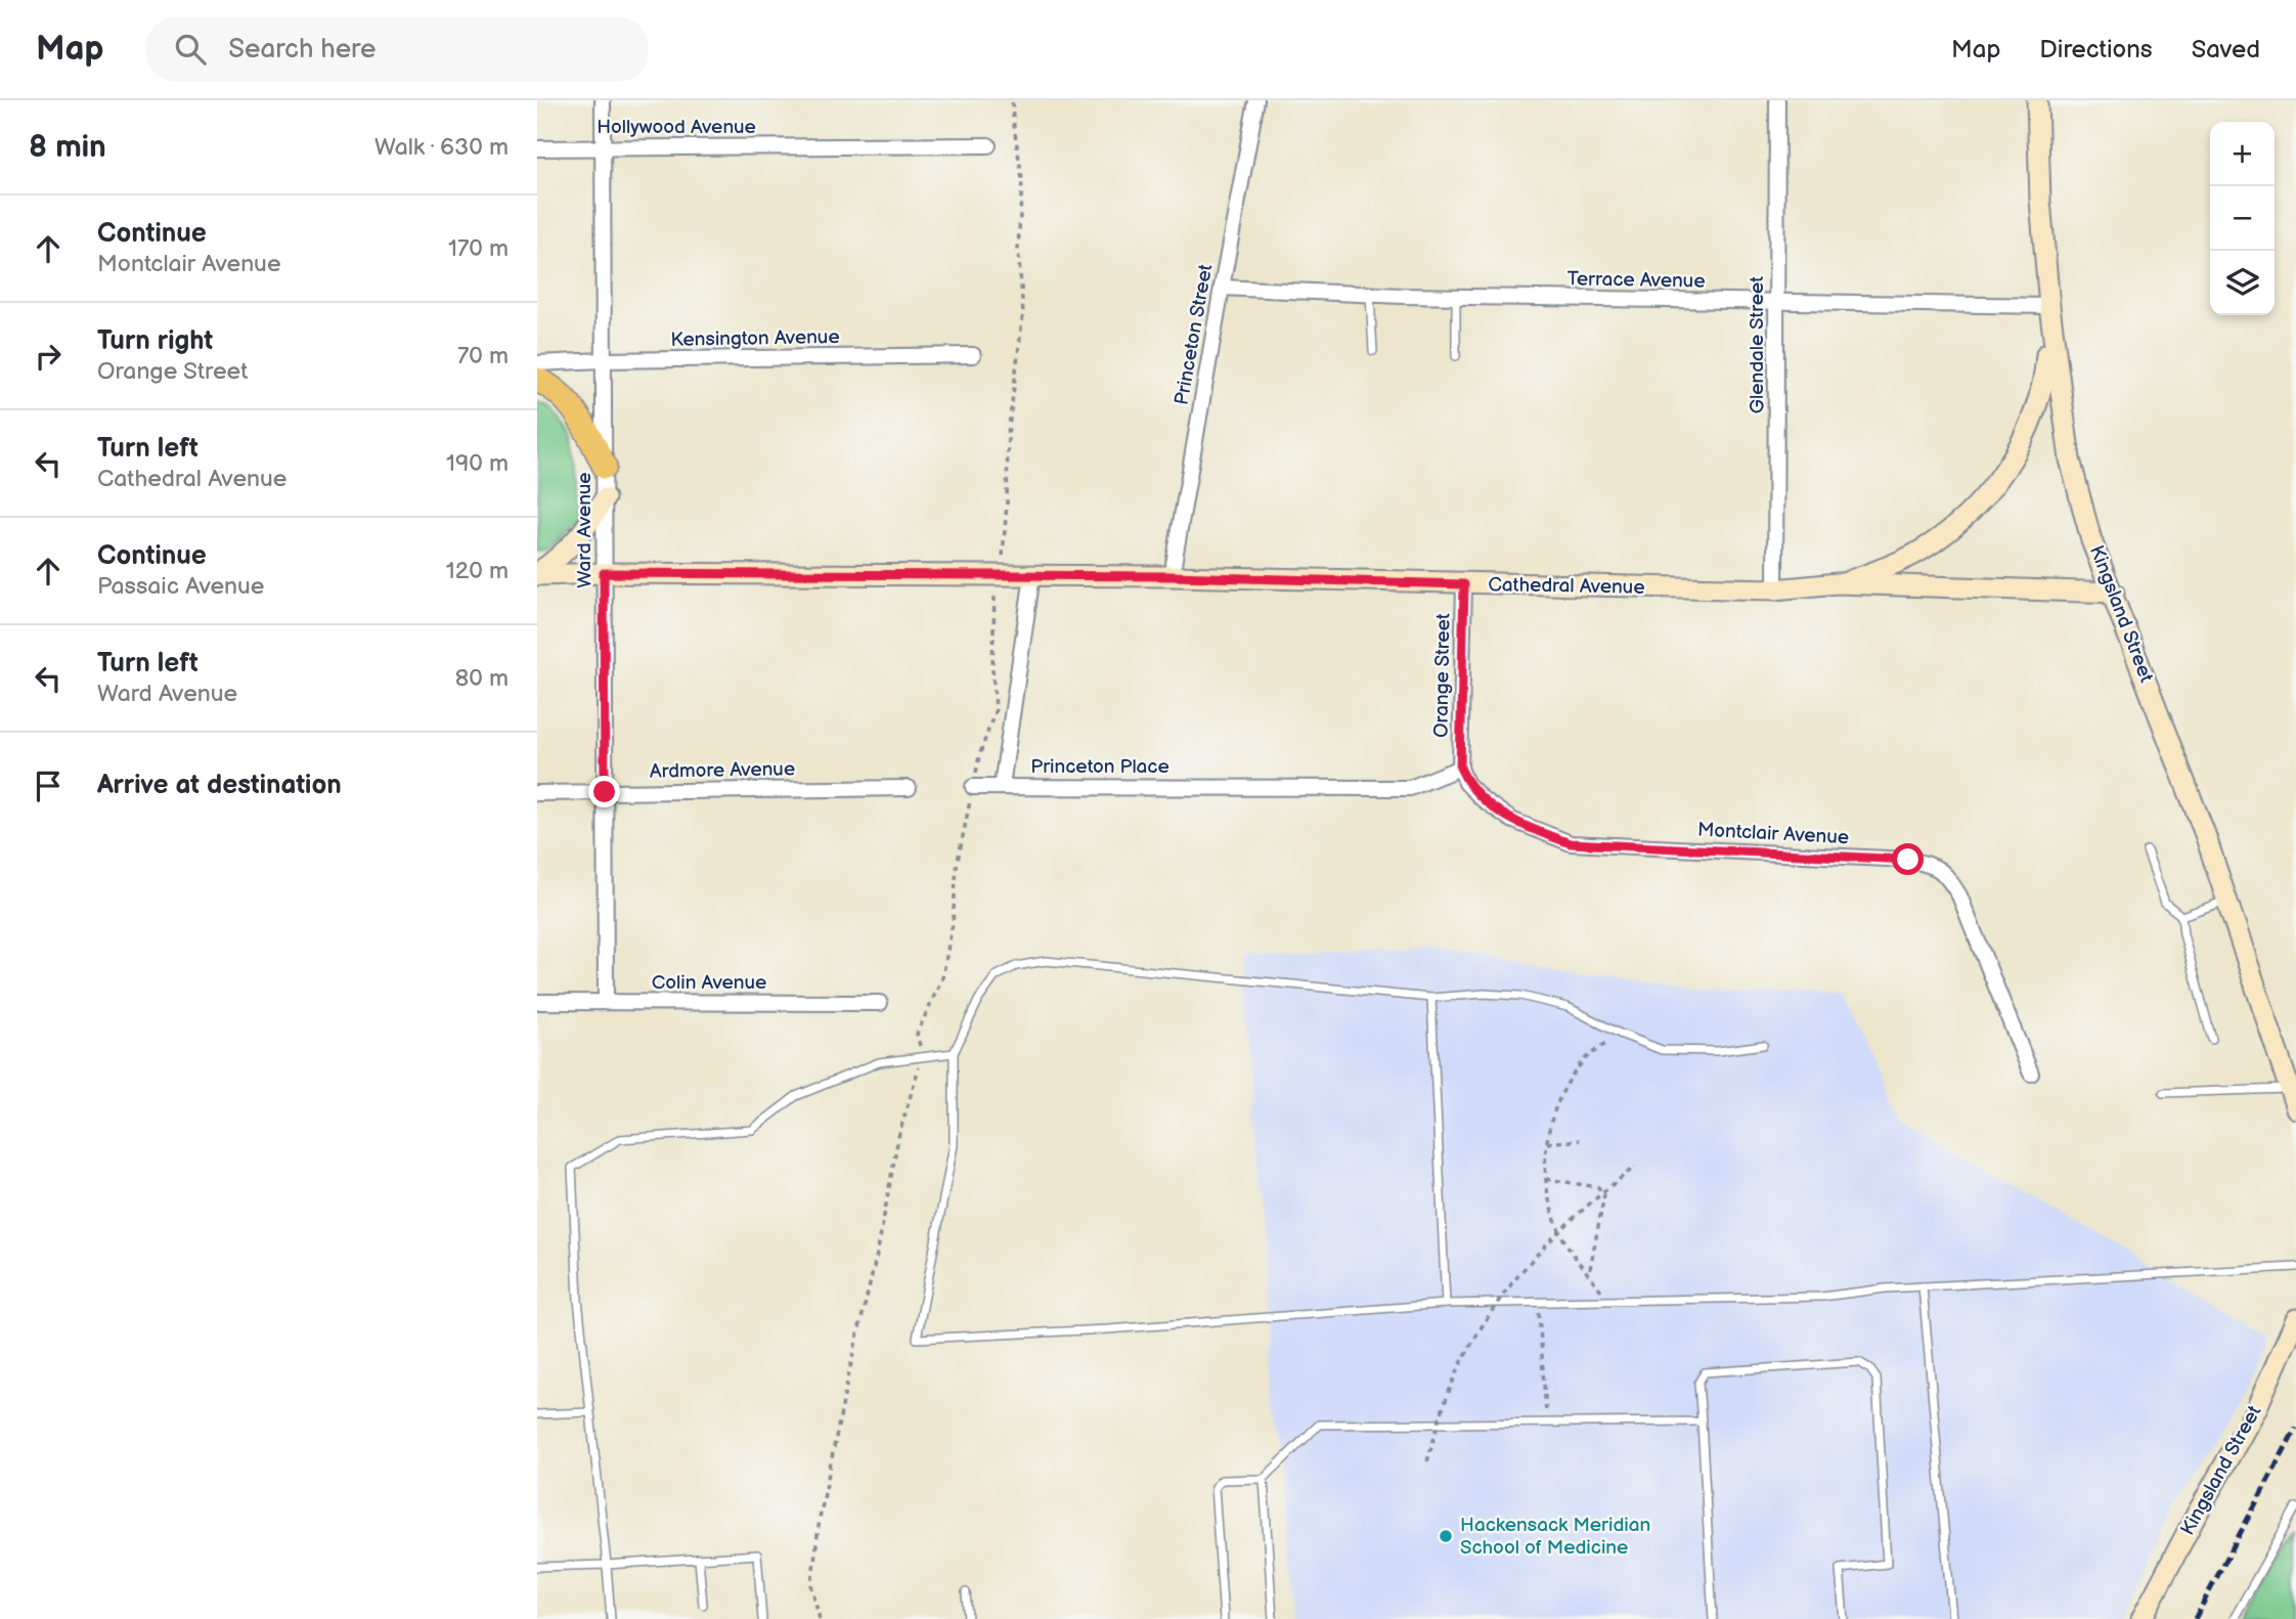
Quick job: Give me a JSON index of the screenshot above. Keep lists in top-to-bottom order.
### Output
{
  "streets": {
    "main road": ["Cathedral Avenue", "Kingsland Street"],
    "street": [
      "Hollywood Avenue",
      "Terrace Avenue",
      "Princeton Street",
      "Kensington Avenue",
      "Glendale Street",
      "Ward Avenue",
      "Orange Street",
      "Princeton Place",
      "Ardmore Avenue",
      "Montclair Avenue",
      "Colin Avenue"
    ]
  },
  "crossings": [
    ["Hollywood Avenue", "Ward Avenue"],
    ["Terrace Avenue", "Princeton Street"],
    ["Terrace Avenue", "Glendale Street"],
    ["Terrace Avenue", "Kingsland Street"],
    ["Princeton Street", "Cathedral Avenue"],
    ["Kensington Avenue", "Ward Avenue"],
    ["Glendale Street", "Cathedral Avenue"],
    ["Ward Avenue", "Cathedral Avenue"],
    ["Ward Avenue", "Ardmore Avenue"],
    ["Ward Avenue", "Colin Avenue"],
    ["Cathedral Avenue", "Kingsland Street"],
    ["Cathedral Avenue", "Orange Street"],
    ["Cathedral Avenue", "Princeton Place"],
    ["Orange Street", "Princeton Place"],
    ["Orange Street", "Montclair Avenue"],
    ["Princeton Place", "Montclair Avenue"]
  ],
  "places": ["Hackensack Meridian School of Medicine"],
  "page": {
    "header": "Map",
    "search": "Search here",
    "nav": ["Map", "Directions", "Saved"],
    "heading": ["8 min", "Walk · 630 m"],
    "map_buttons": ["+", "−"],
    "list": [
      ["Continue", "Montclair Avenue", "170 m"],
      ["Turn right", "Orange Street", "70 m"],
      ["Turn left", "Cathedral Avenue", "190 m"],
      ["Continue", "Passaic Avenue", "120 m"],
      ["Turn left", "Ward Avenue", "80 m"],
      "Arrive at destination"
    ]
  }
}
